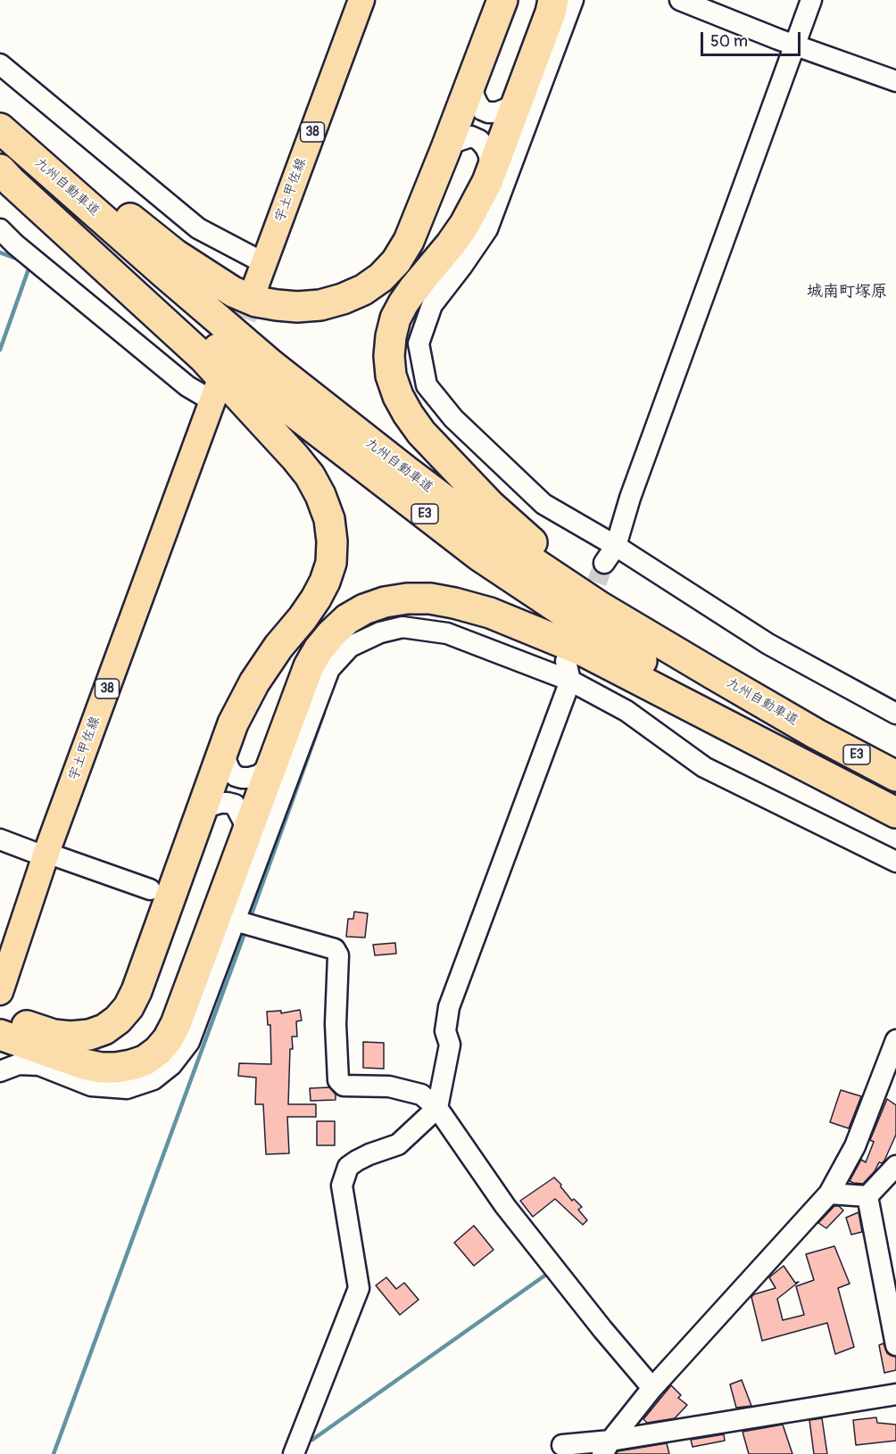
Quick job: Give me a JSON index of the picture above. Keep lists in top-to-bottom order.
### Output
{
  "streets": {
    "highway": ["九州自動車道", "E3"],
    "main road": ["38", "宇土甲佐線"]
  },
  "districts": ["城南町塚原"],
  "scale_bar": "50 m"
}
